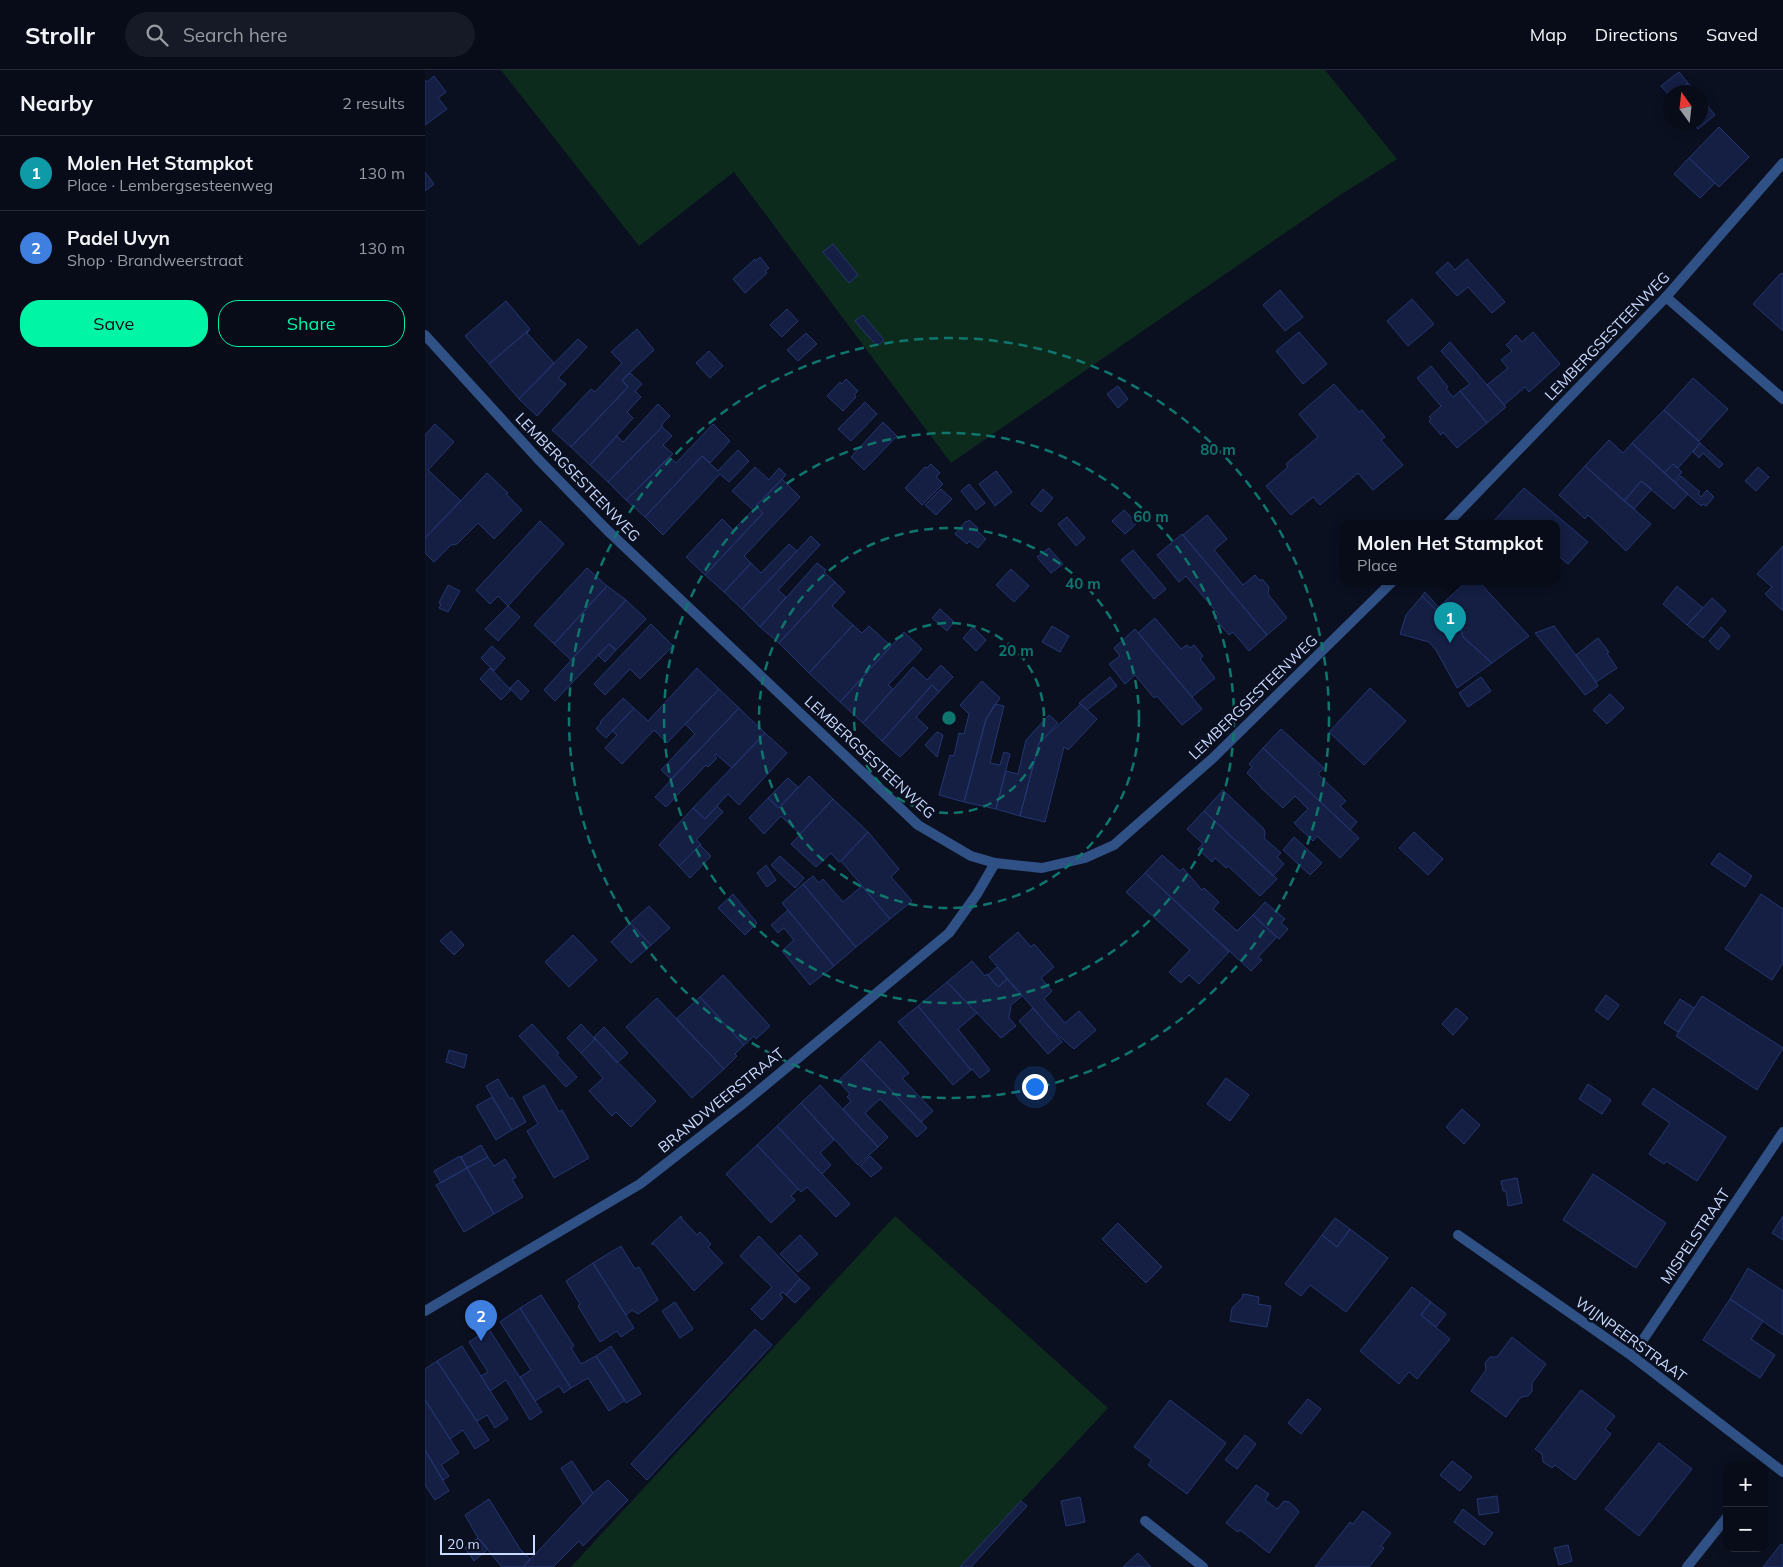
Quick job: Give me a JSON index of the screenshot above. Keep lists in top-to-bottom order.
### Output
{
  "streets": {
    "street": [
      "LEMBERGSESTEENWEG",
      "BRANDWEERSTRAAT",
      "MISPELSTRAAT",
      "WIJNPEERSTRAAT"
    ]
  },
  "crossings": [
    ["LEMBERGSESTEENWEG", "BRANDWEERSTRAAT"],
    ["MISPELSTRAAT", "WIJNPEERSTRAAT"]
  ],
  "scale_bar": "20 m",
  "north": "top",
  "page": {
    "header": "Strollr",
    "search": "Search here",
    "nav": ["Map", "Directions", "Saved"],
    "heading": ["Nearby", "2 results"],
    "list": [
      {
        "mark": "1",
        "name": "Molen Het Stampkot",
        "note": "Place · Lembergsesteenweg",
        "value": "130 m"
      },
      {
        "mark": "2",
        "name": "Padel Uvyn",
        "note": "Shop · Brandweerstraat",
        "value": "130 m"
      }
    ],
    "buttons": ["Save", "Share"],
    "popup": ["Molen Het Stampkot", "Place"],
    "pins": ["1", "2"],
    "map_buttons": ["+", "−"],
    "scale": "20 m"
  },
  "rings": [
    "80 m",
    "60 m",
    "40 m",
    "20 m"
  ]
}
